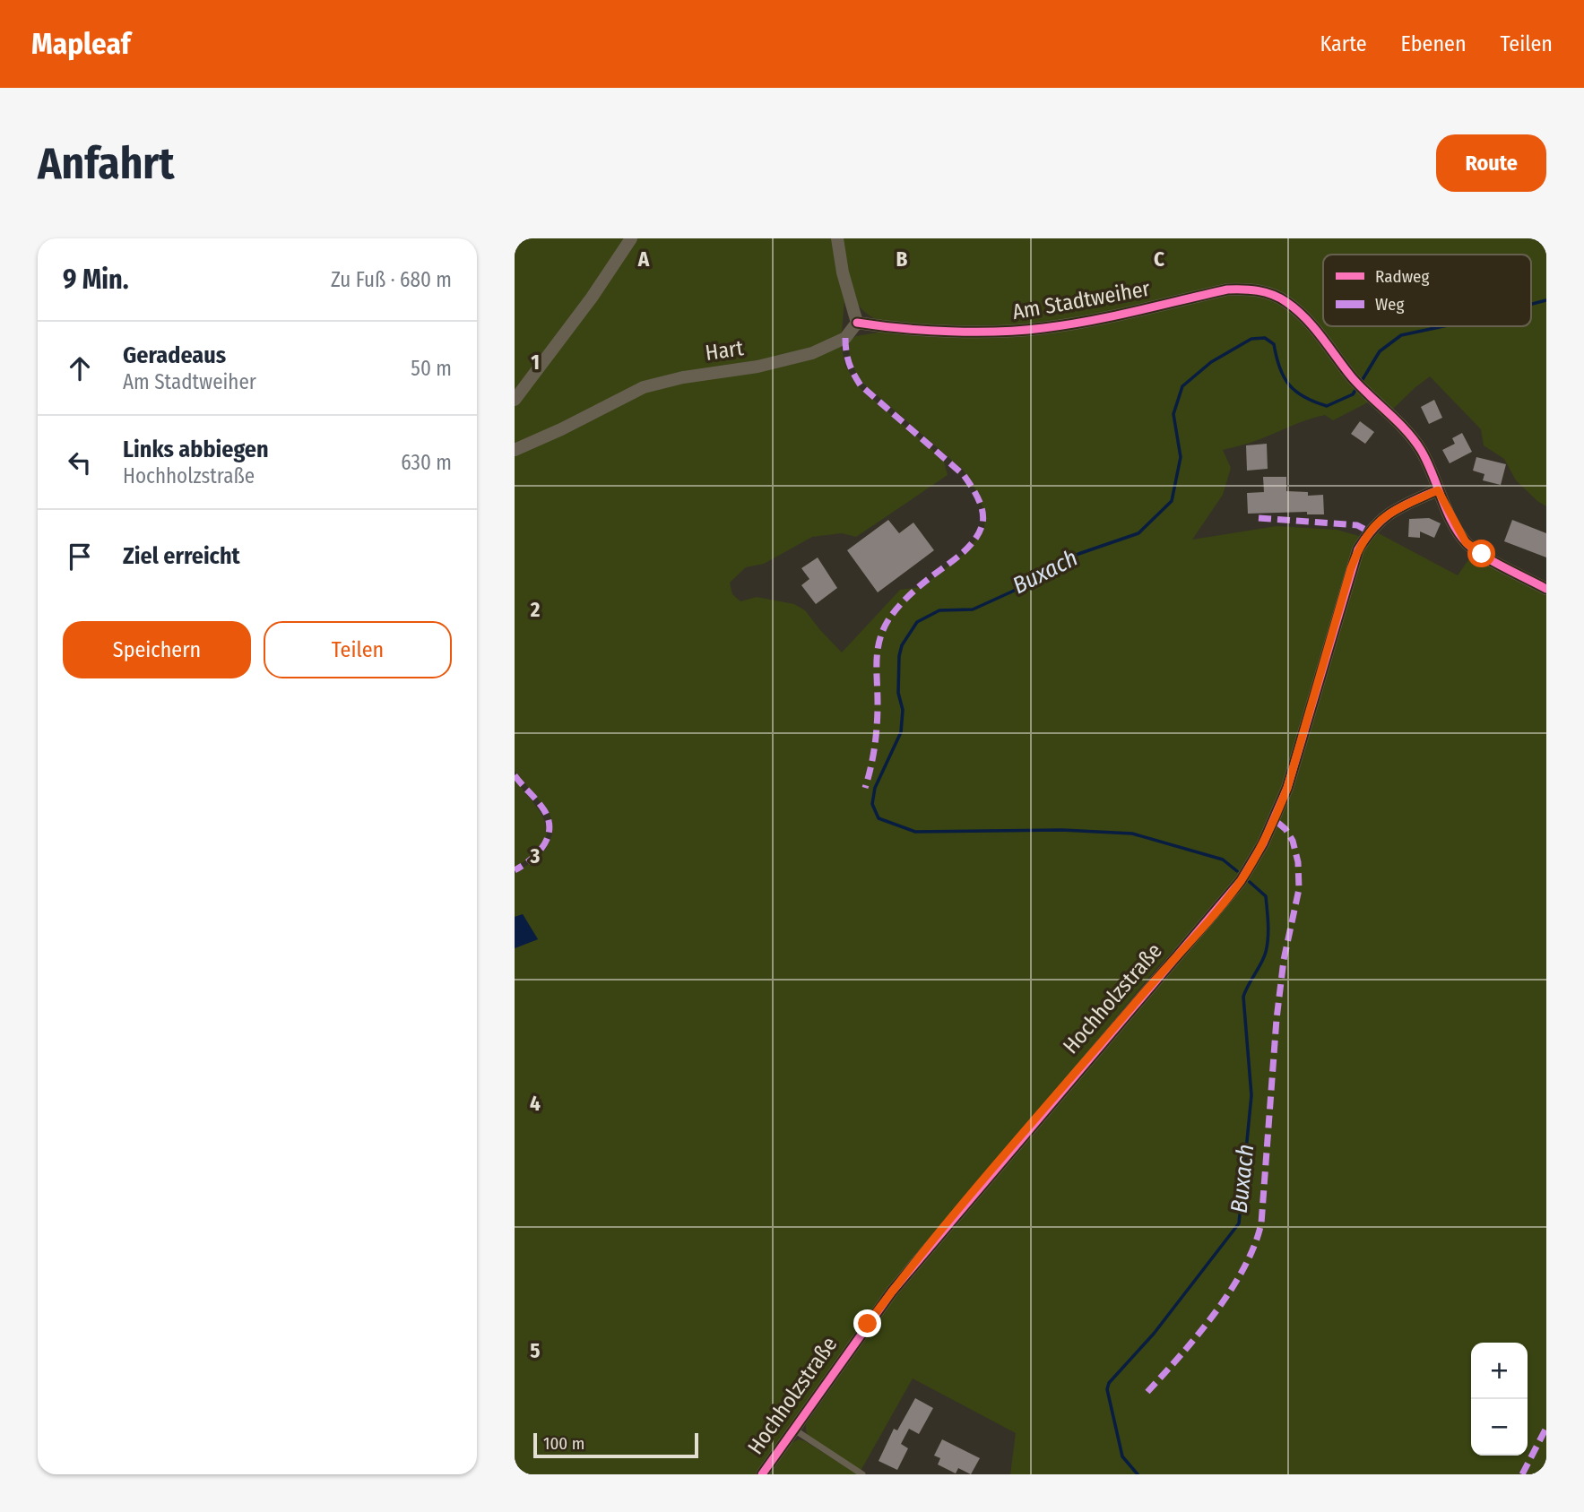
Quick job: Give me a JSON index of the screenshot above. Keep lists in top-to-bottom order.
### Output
{
  "streets": {
    "street": ["Am Stadtweiher", "Hart", "Hochholzstraße"]
  },
  "crossings": [
    ["Am Stadtweiher", "Hart"],
    ["Am Stadtweiher", "Hochholzstraße"]
  ],
  "water": ["Buxach"],
  "legend": ["Radweg", "Weg"],
  "scale_bar": "100 m",
  "page": {
    "header": "Mapleaf",
    "nav": ["Karte", "Ebenen", "Teilen"],
    "buttons": [
      "Route",
      ["Speichern", "Teilen"]
    ],
    "title": "Anfahrt",
    "heading": ["9 Min.", "Zu Fuß · 680 m"],
    "list": [
      ["Geradeaus", "Am Stadtweiher", "50 m"],
      ["Links abbiegen", "Hochholzstraße", "630 m"],
      "Ziel erreicht"
    ],
    "map_buttons": ["+", "−"],
    "scale": "100 m"
  },
  "grid": {
    "columns": ["A", "B", "C"],
    "rows": [
      "1",
      "2",
      "3",
      "4",
      "5"
    ]
  }
}
